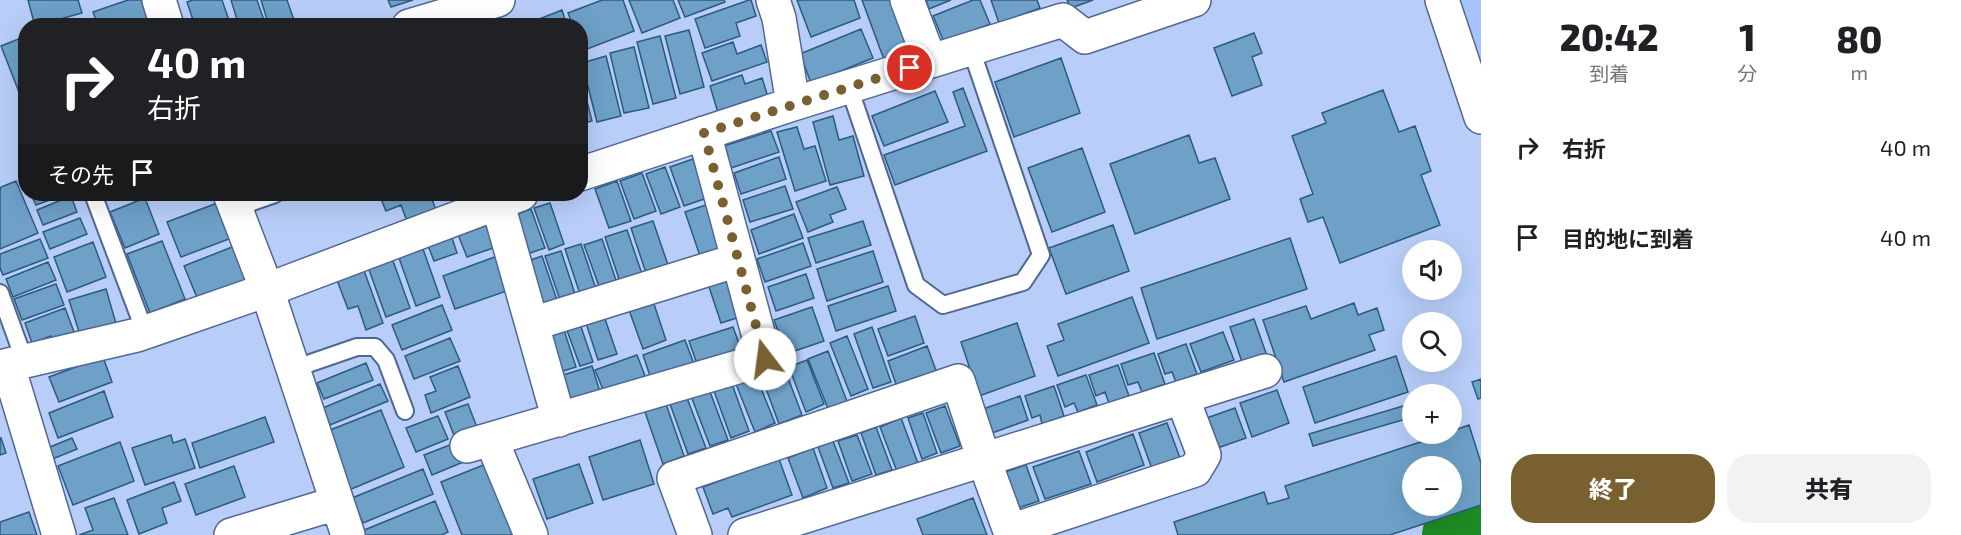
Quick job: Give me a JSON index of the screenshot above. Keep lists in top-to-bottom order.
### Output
{
  "page": {
    "eta": [
      "20:42",
      "到着",
      "1",
      "分",
      "80",
      "m"
    ],
    "turn": ["40 m", "右折"],
    "list": [
      {
        "name": "右折",
        "value": "40 m"
      },
      {
        "name": "目的地に到着",
        "value": "40 m"
      }
    ],
    "then": "その先",
    "map_buttons": ["+", "−"],
    "buttons": ["終了", "共有"]
  }
}
